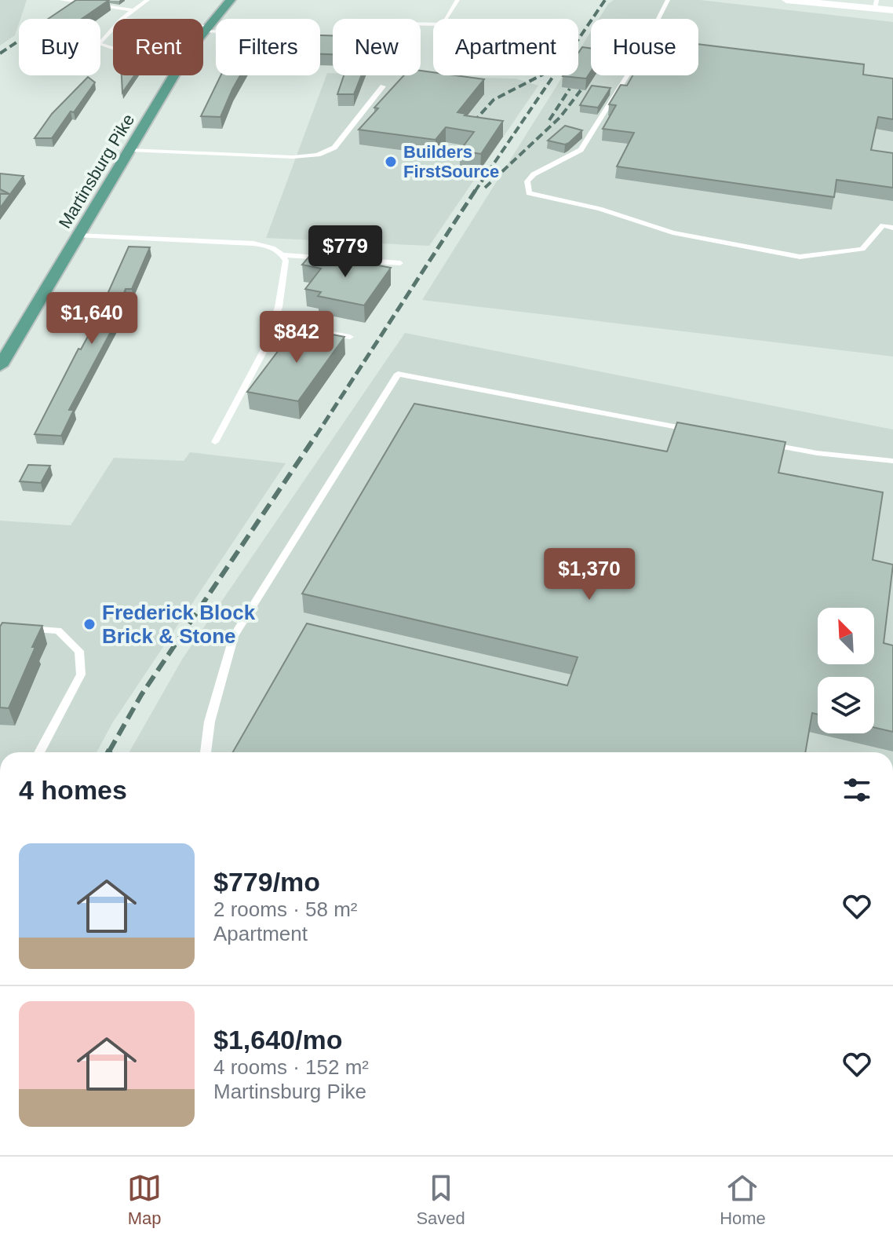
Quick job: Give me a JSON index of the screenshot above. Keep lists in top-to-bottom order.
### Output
{
  "streets": {
    "main road": ["Martinsburg Pike"]
  },
  "places": ["Builders FirstSource", "Frederick Block Brick & Stone"],
  "north": "top left",
  "page": {
    "chip": [
      "Buy",
      "Rent",
      "Filters",
      "New",
      "Apartment",
      "House"
    ],
    "price": [
      "$779",
      "$1,640",
      "$842",
      "$1,370"
    ],
    "heading": "4 homes",
    "list": [
      {
        "name": "$779/mo",
        "note": "2 rooms · 58 m² · Apartment"
      },
      {
        "name": "$1,640/mo",
        "note": "4 rooms · 152 m² · Martinsburg Pike"
      }
    ],
    "tabs": ["Map", "Saved", "Home"]
  }
}
